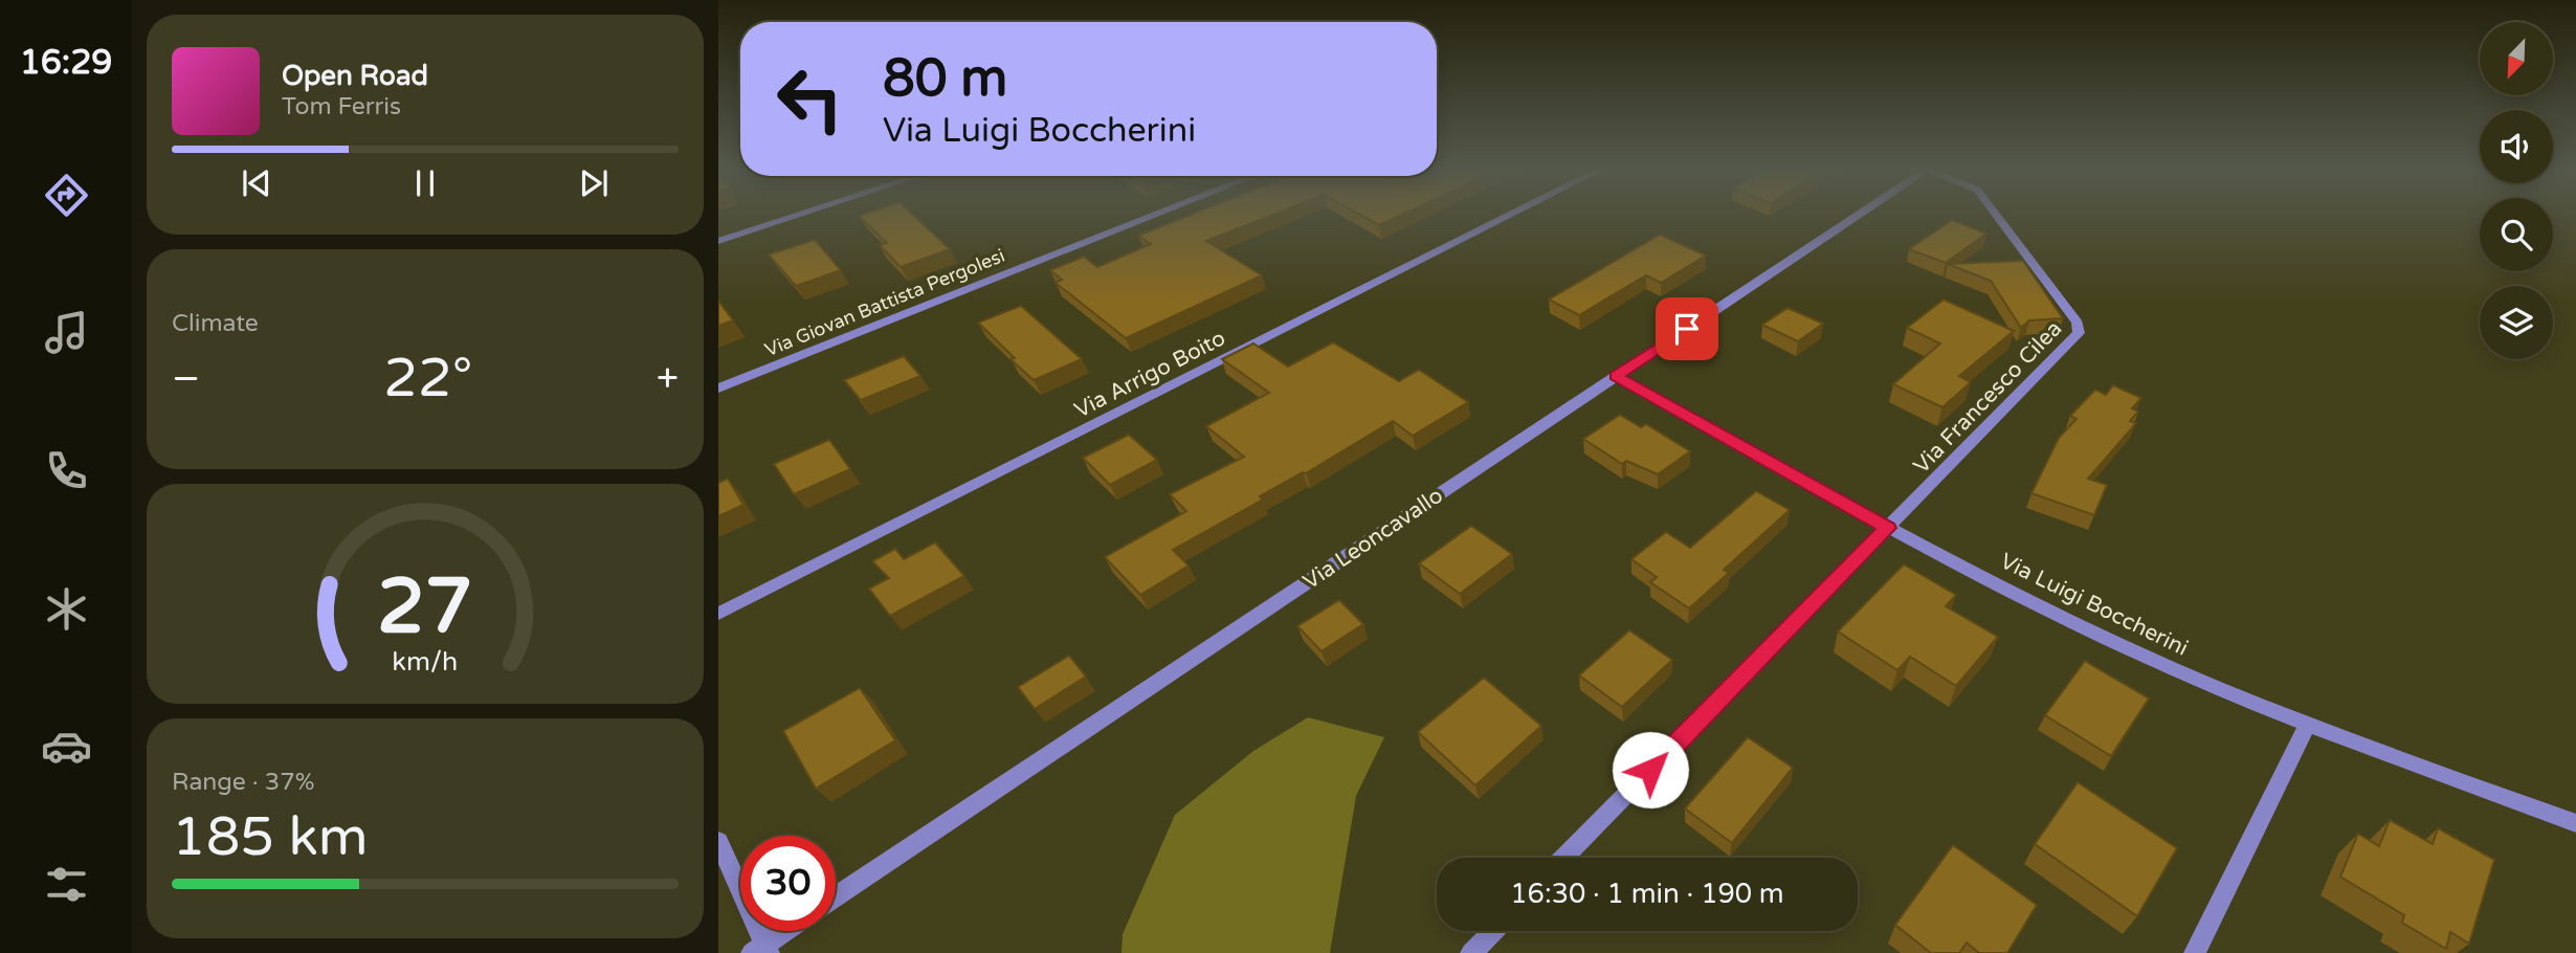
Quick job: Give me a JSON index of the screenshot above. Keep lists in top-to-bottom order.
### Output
{
  "streets": {
    "street": [
      "Via Giovan Battista Pergolesi",
      "Via Arrigo Boito",
      "Via Francesco Cilea",
      "Via Leoncavallo",
      "Via Luigi Boccherini"
    ]
  },
  "crossings": [
    ["Via Francesco Cilea", "Via Luigi Boccherini"],
    ["Via Leoncavallo", "Via Luigi Boccherini"]
  ],
  "north": "bottom left",
  "page": {
    "tabs": "16:29",
    "turn": ["80 m", "Via Luigi Boccherini"],
    "song": ["Open Road", "Tom Ferris"],
    "tile": [
      "Climate",
      ["Range · 37%", "185 km"]
    ],
    "heat": ["−", "22°", "+"],
    "limit": "30",
    "trip": "16:30 · 1 min · 190 m",
    "gauge": ["27", "km/h"]
  }
}
